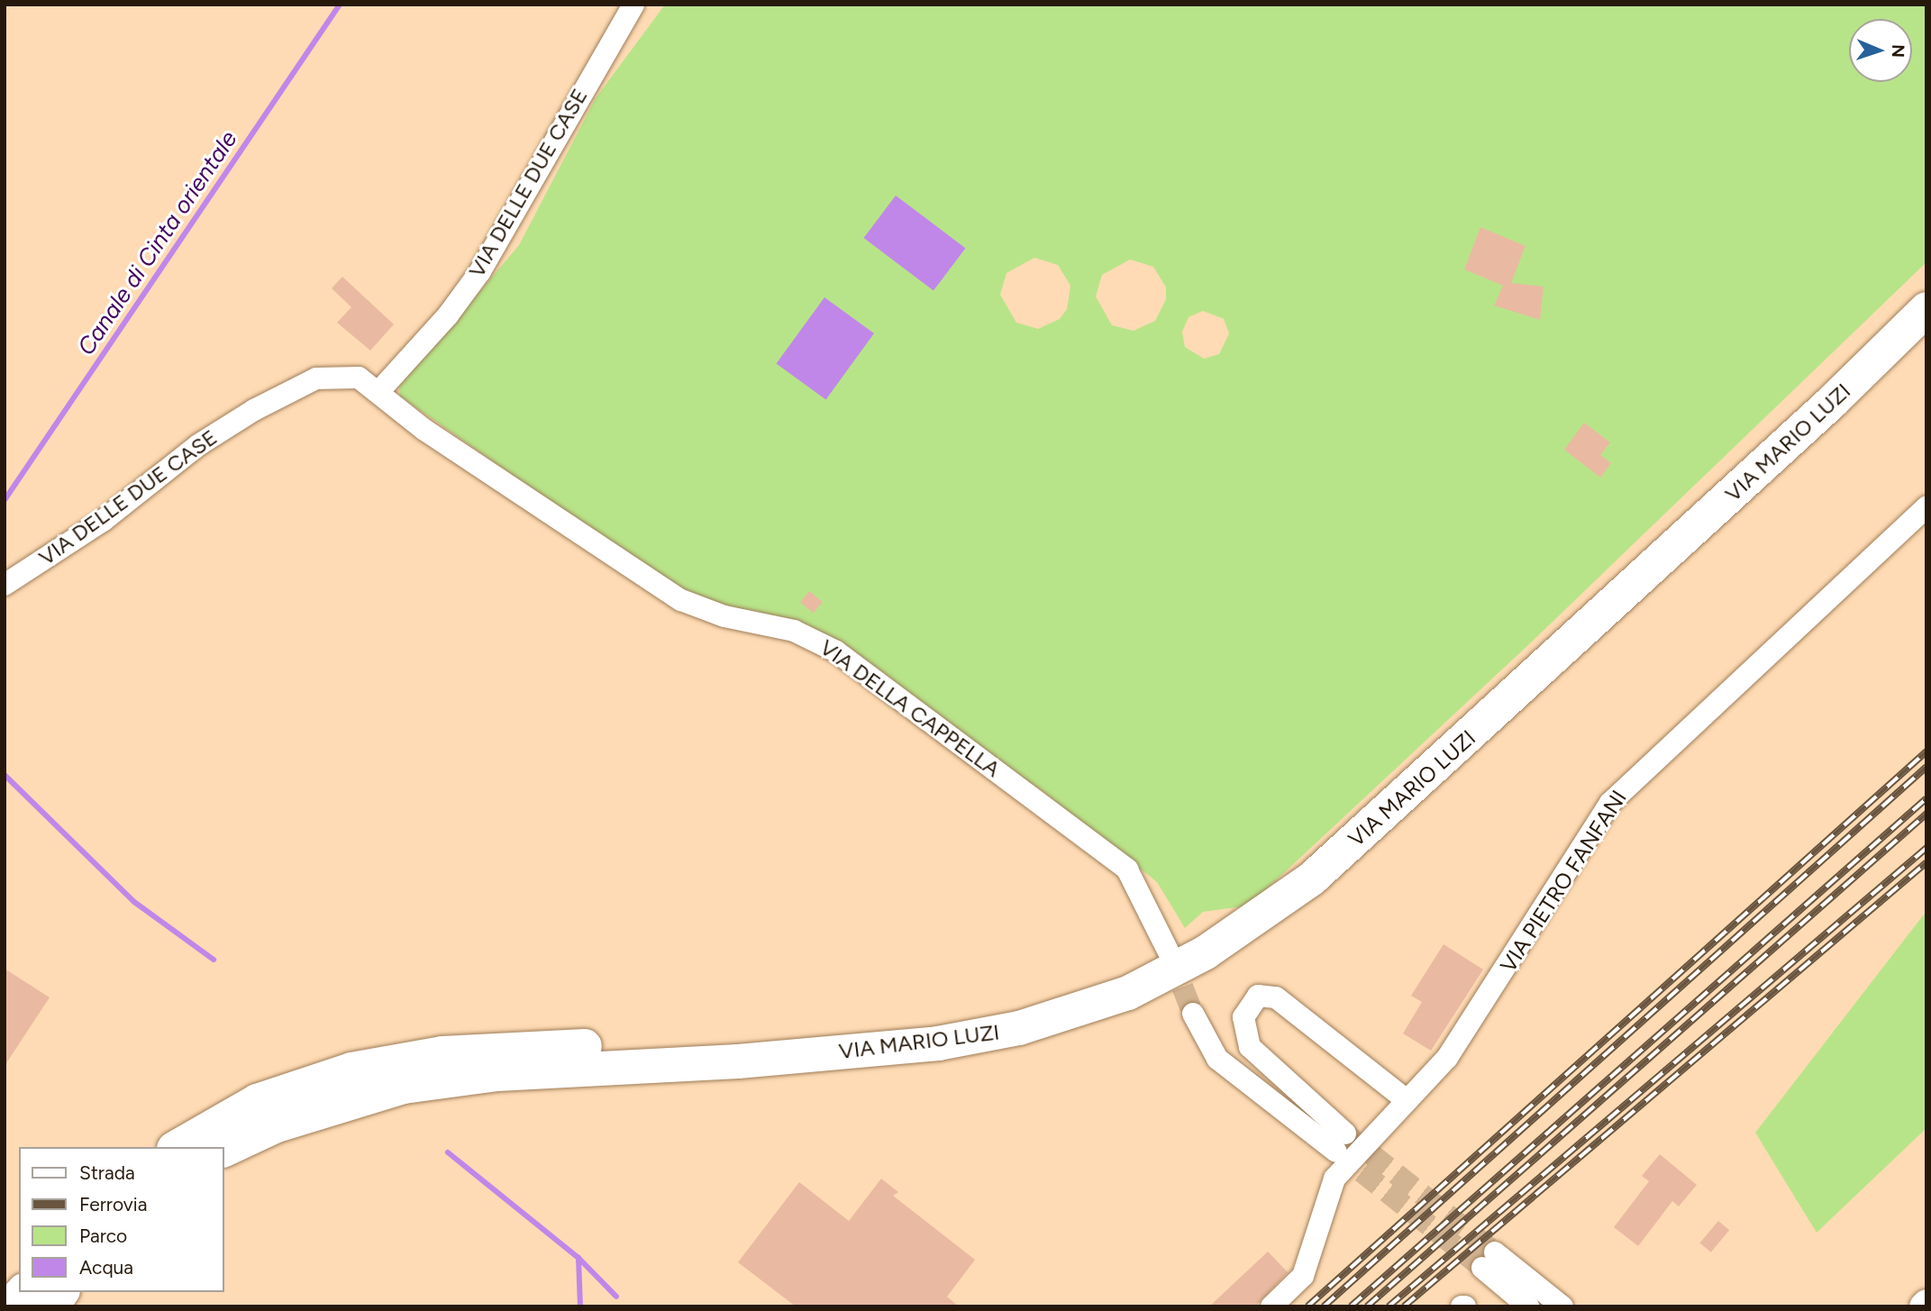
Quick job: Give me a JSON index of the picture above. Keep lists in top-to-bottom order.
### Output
{
  "streets": {
    "main road": ["VIA MARIO LUZI"],
    "street": ["VIA DELLE DUE CASE", "VIA DELLA CAPPELLA", "VIA PIETRO FANFANI"]
  },
  "crossings": [
    ["VIA DELLE DUE CASE", "VIA DELLA CAPPELLA"]
  ],
  "water": ["Canale di Cinta orientale"],
  "legend": [
    "Strada",
    "Ferrovia",
    "Parco",
    "Acqua"
  ],
  "north": "right"
}
